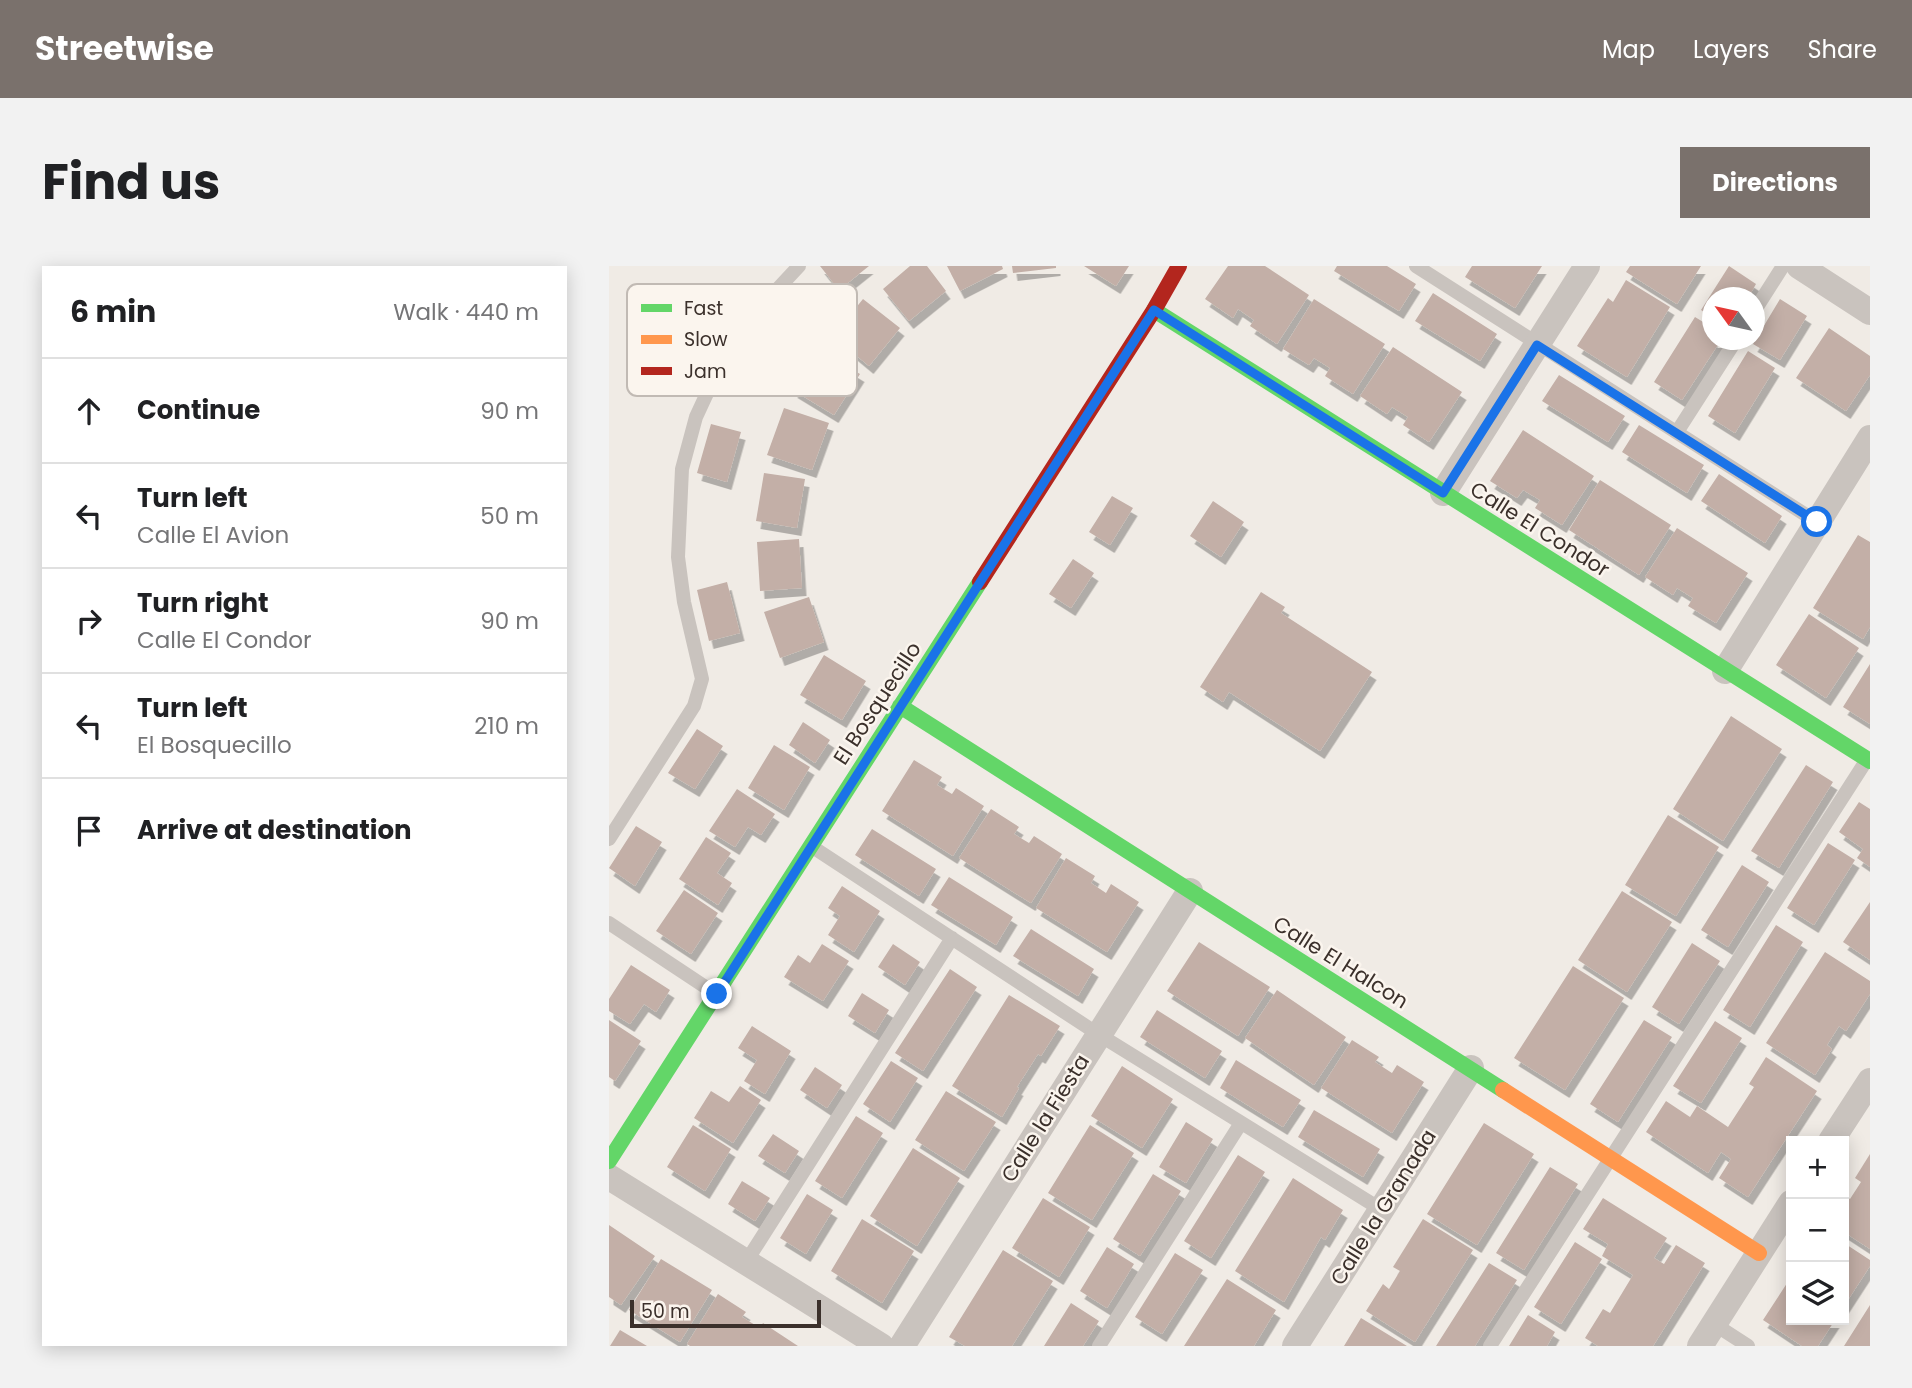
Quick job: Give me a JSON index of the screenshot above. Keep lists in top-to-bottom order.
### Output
{
  "streets": {
    "street": [
      "Calle El Condor",
      "El Bosquecillo",
      "Calle El Halcon",
      "Calle la Fiesta",
      "Calle la Granada"
    ]
  },
  "crossings": [
    ["Calle El Condor", "El Bosquecillo"],
    ["El Bosquecillo", "Calle El Halcon"],
    ["Calle El Halcon", "Calle la Fiesta"],
    ["Calle El Halcon", "Calle la Granada"]
  ],
  "legend": ["Fast", "Slow", "Jam"],
  "scale_bar": "50 m",
  "north": "top left",
  "page": {
    "header": "Streetwise",
    "nav": ["Map", "Layers", "Share"],
    "title": "Find us",
    "buttons": "Directions",
    "heading": ["6 min", "Walk · 440 m"],
    "list": [
      ["Continue", "90 m"],
      ["Turn left", "Calle El Avion", "50 m"],
      ["Turn right", "Calle El Condor", "90 m"],
      ["Turn left", "El Bosquecillo", "210 m"],
      "Arrive at destination"
    ],
    "map_buttons": ["+", "−"],
    "scale": "50 m"
  }
}
